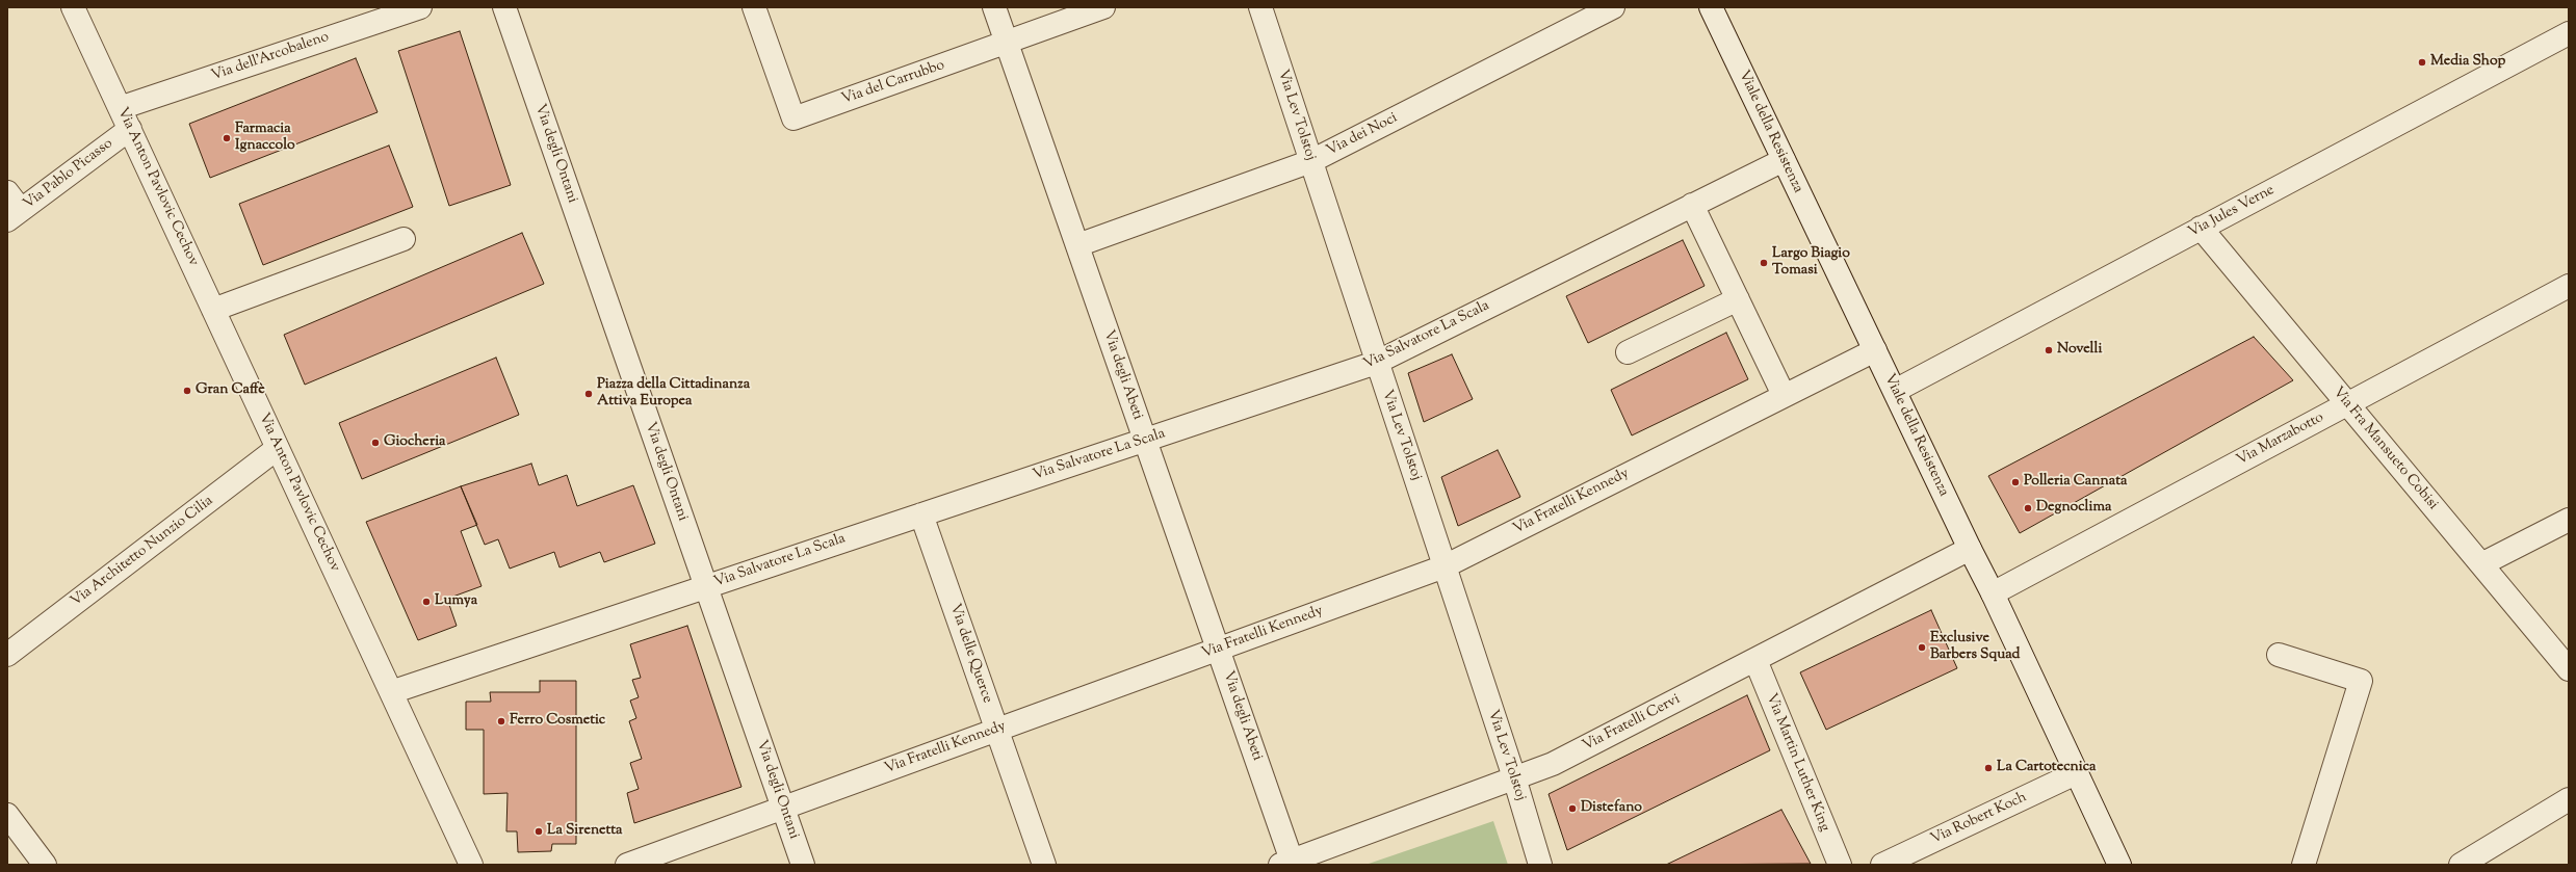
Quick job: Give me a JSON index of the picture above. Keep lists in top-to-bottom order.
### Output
{
  "streets": {
    "street": [
      "Via dell'Arcobaleno",
      "Via del Carrubbo",
      "Via Lev Tolstoj",
      "Viale della Resistenza",
      "Via dei Noci",
      "Via degli Ontani",
      "Via Pablo Picasso",
      "Via Anton Pavlovic Cechov",
      "Via Jules Verne",
      "Via Salvatore La Scala",
      "Via degli Abeti",
      "Via Marzabotto",
      "Via Fra Mansueto Cobisi",
      "Via Fratelli Kennedy",
      "Via Architetto Nunzio Cilia",
      "Via delle Querce",
      "Via Fratelli Cervi",
      "Via Martin Luther King",
      "Via Robert Koch"
    ]
  },
  "crossings": [
    ["Via dell'Arcobaleno", "Via Anton Pavlovic Cechov"],
    ["Via del Carrubbo", "Via degli Abeti"],
    ["Via Lev Tolstoj", "Via dei Noci"],
    ["Via Lev Tolstoj", "Via Salvatore La Scala"],
    ["Via Lev Tolstoj", "Via Fratelli Kennedy"],
    ["Via Lev Tolstoj", "Via Fratelli Cervi"],
    ["Viale della Resistenza", "Via Jules Verne"],
    ["Viale della Resistenza", "Via Salvatore La Scala"],
    ["Viale della Resistenza", "Via Marzabotto"],
    ["Viale della Resistenza", "Via Fratelli Kennedy"],
    ["Viale della Resistenza", "Via Fratelli Cervi"],
    ["Viale della Resistenza", "Via Robert Koch"],
    ["Via dei Noci", "Via degli Abeti"],
    ["Via degli Ontani", "Via Salvatore La Scala"],
    ["Via degli Ontani", "Via Fratelli Kennedy"],
    ["Via Pablo Picasso", "Via Anton Pavlovic Cechov"],
    ["Via Anton Pavlovic Cechov", "Via Salvatore La Scala"],
    ["Via Anton Pavlovic Cechov", "Via Architetto Nunzio Cilia"],
    ["Via Jules Verne", "Via Fra Mansueto Cobisi"],
    ["Via Salvatore La Scala", "Via degli Abeti"],
    ["Via Salvatore La Scala", "Via delle Querce"],
    ["Via degli Abeti", "Via Fratelli Kennedy"],
    ["Via degli Abeti", "Via Fratelli Cervi"],
    ["Via Marzabotto", "Via Fra Mansueto Cobisi"],
    ["Via Fratelli Kennedy", "Via delle Querce"],
    ["Via Fratelli Cervi", "Via Martin Luther King"]
  ],
  "places": [
    "Media Shop",
    "Farmacia Ignaccolo",
    "Largo Biagio Tomasi",
    "Novelli",
    "Gran Caffè",
    "Piazza della Cittadinanza Attiva Europea",
    "Giocheria",
    "Polleria Cannata",
    "Degnoclima",
    "Lumya",
    "Exclusive Barbers Squad",
    "Ferro Cosmetic",
    "La Cartotecnica",
    "Distefano",
    "La Sirenetta"
  ]
}
